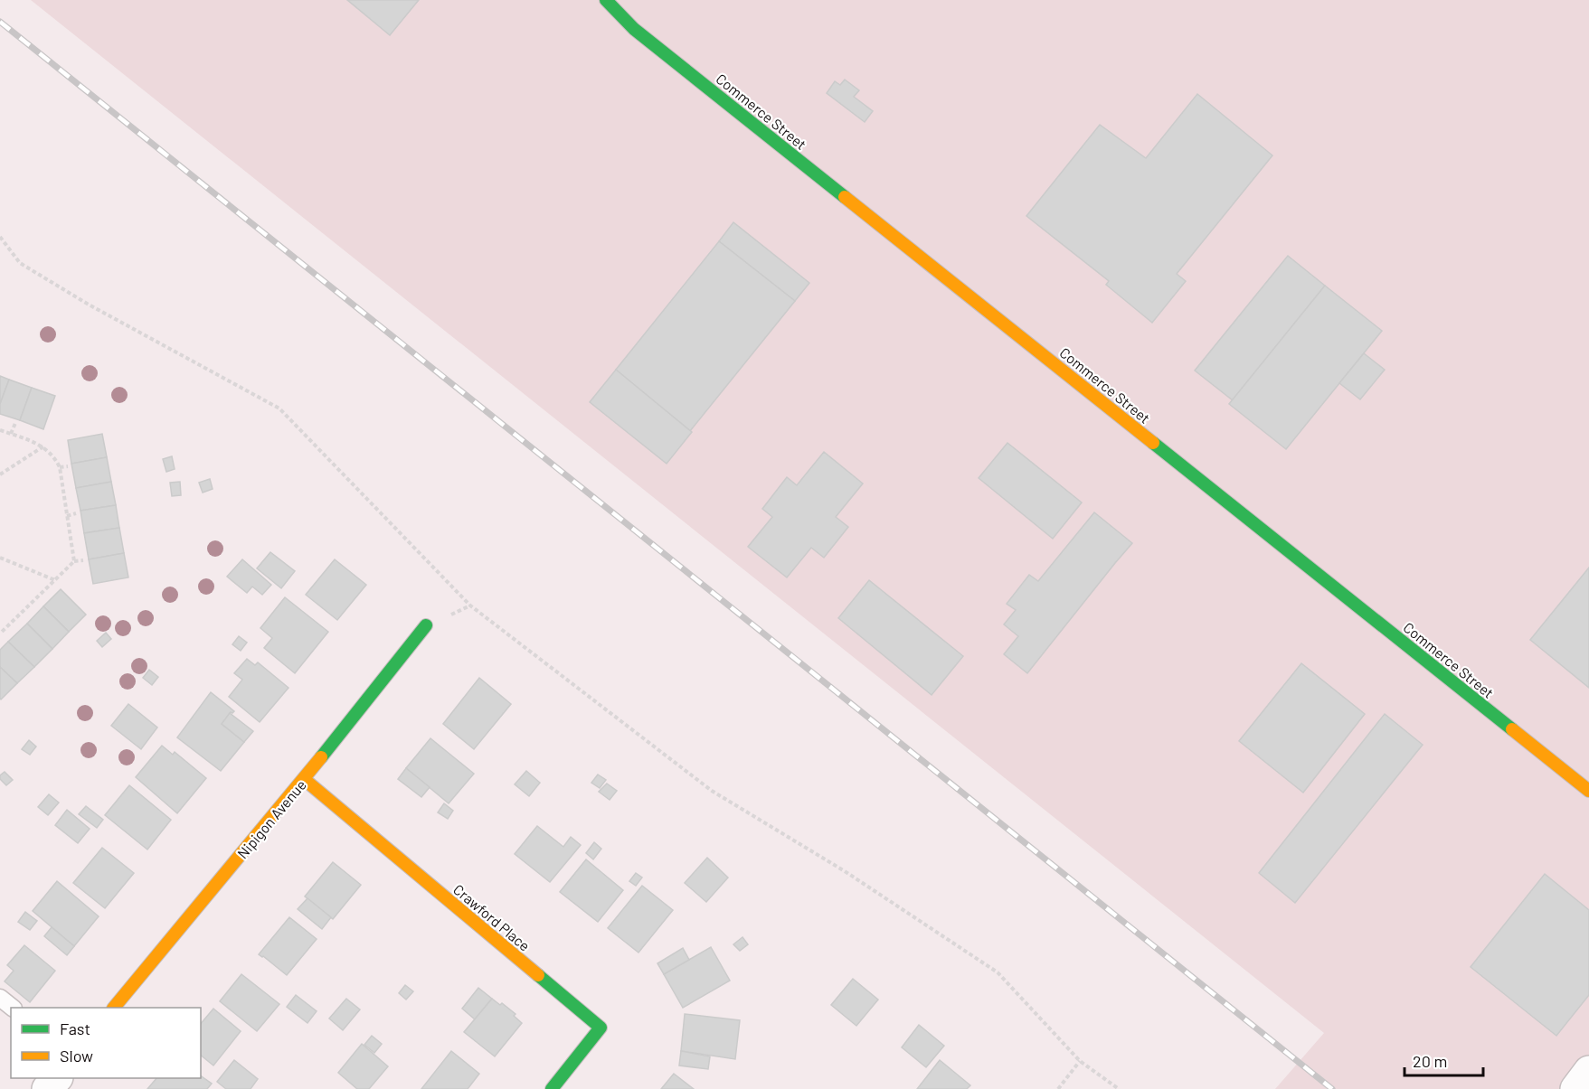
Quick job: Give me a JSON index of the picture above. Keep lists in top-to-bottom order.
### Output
{
  "streets": {
    "street": ["Commerce Street", "Nipigon Avenue", "Crawford Place"]
  },
  "crossings": [
    ["Nipigon Avenue", "Crawford Place"]
  ],
  "legend": ["Fast", "Slow"],
  "scale_bar": "20 m"
}
